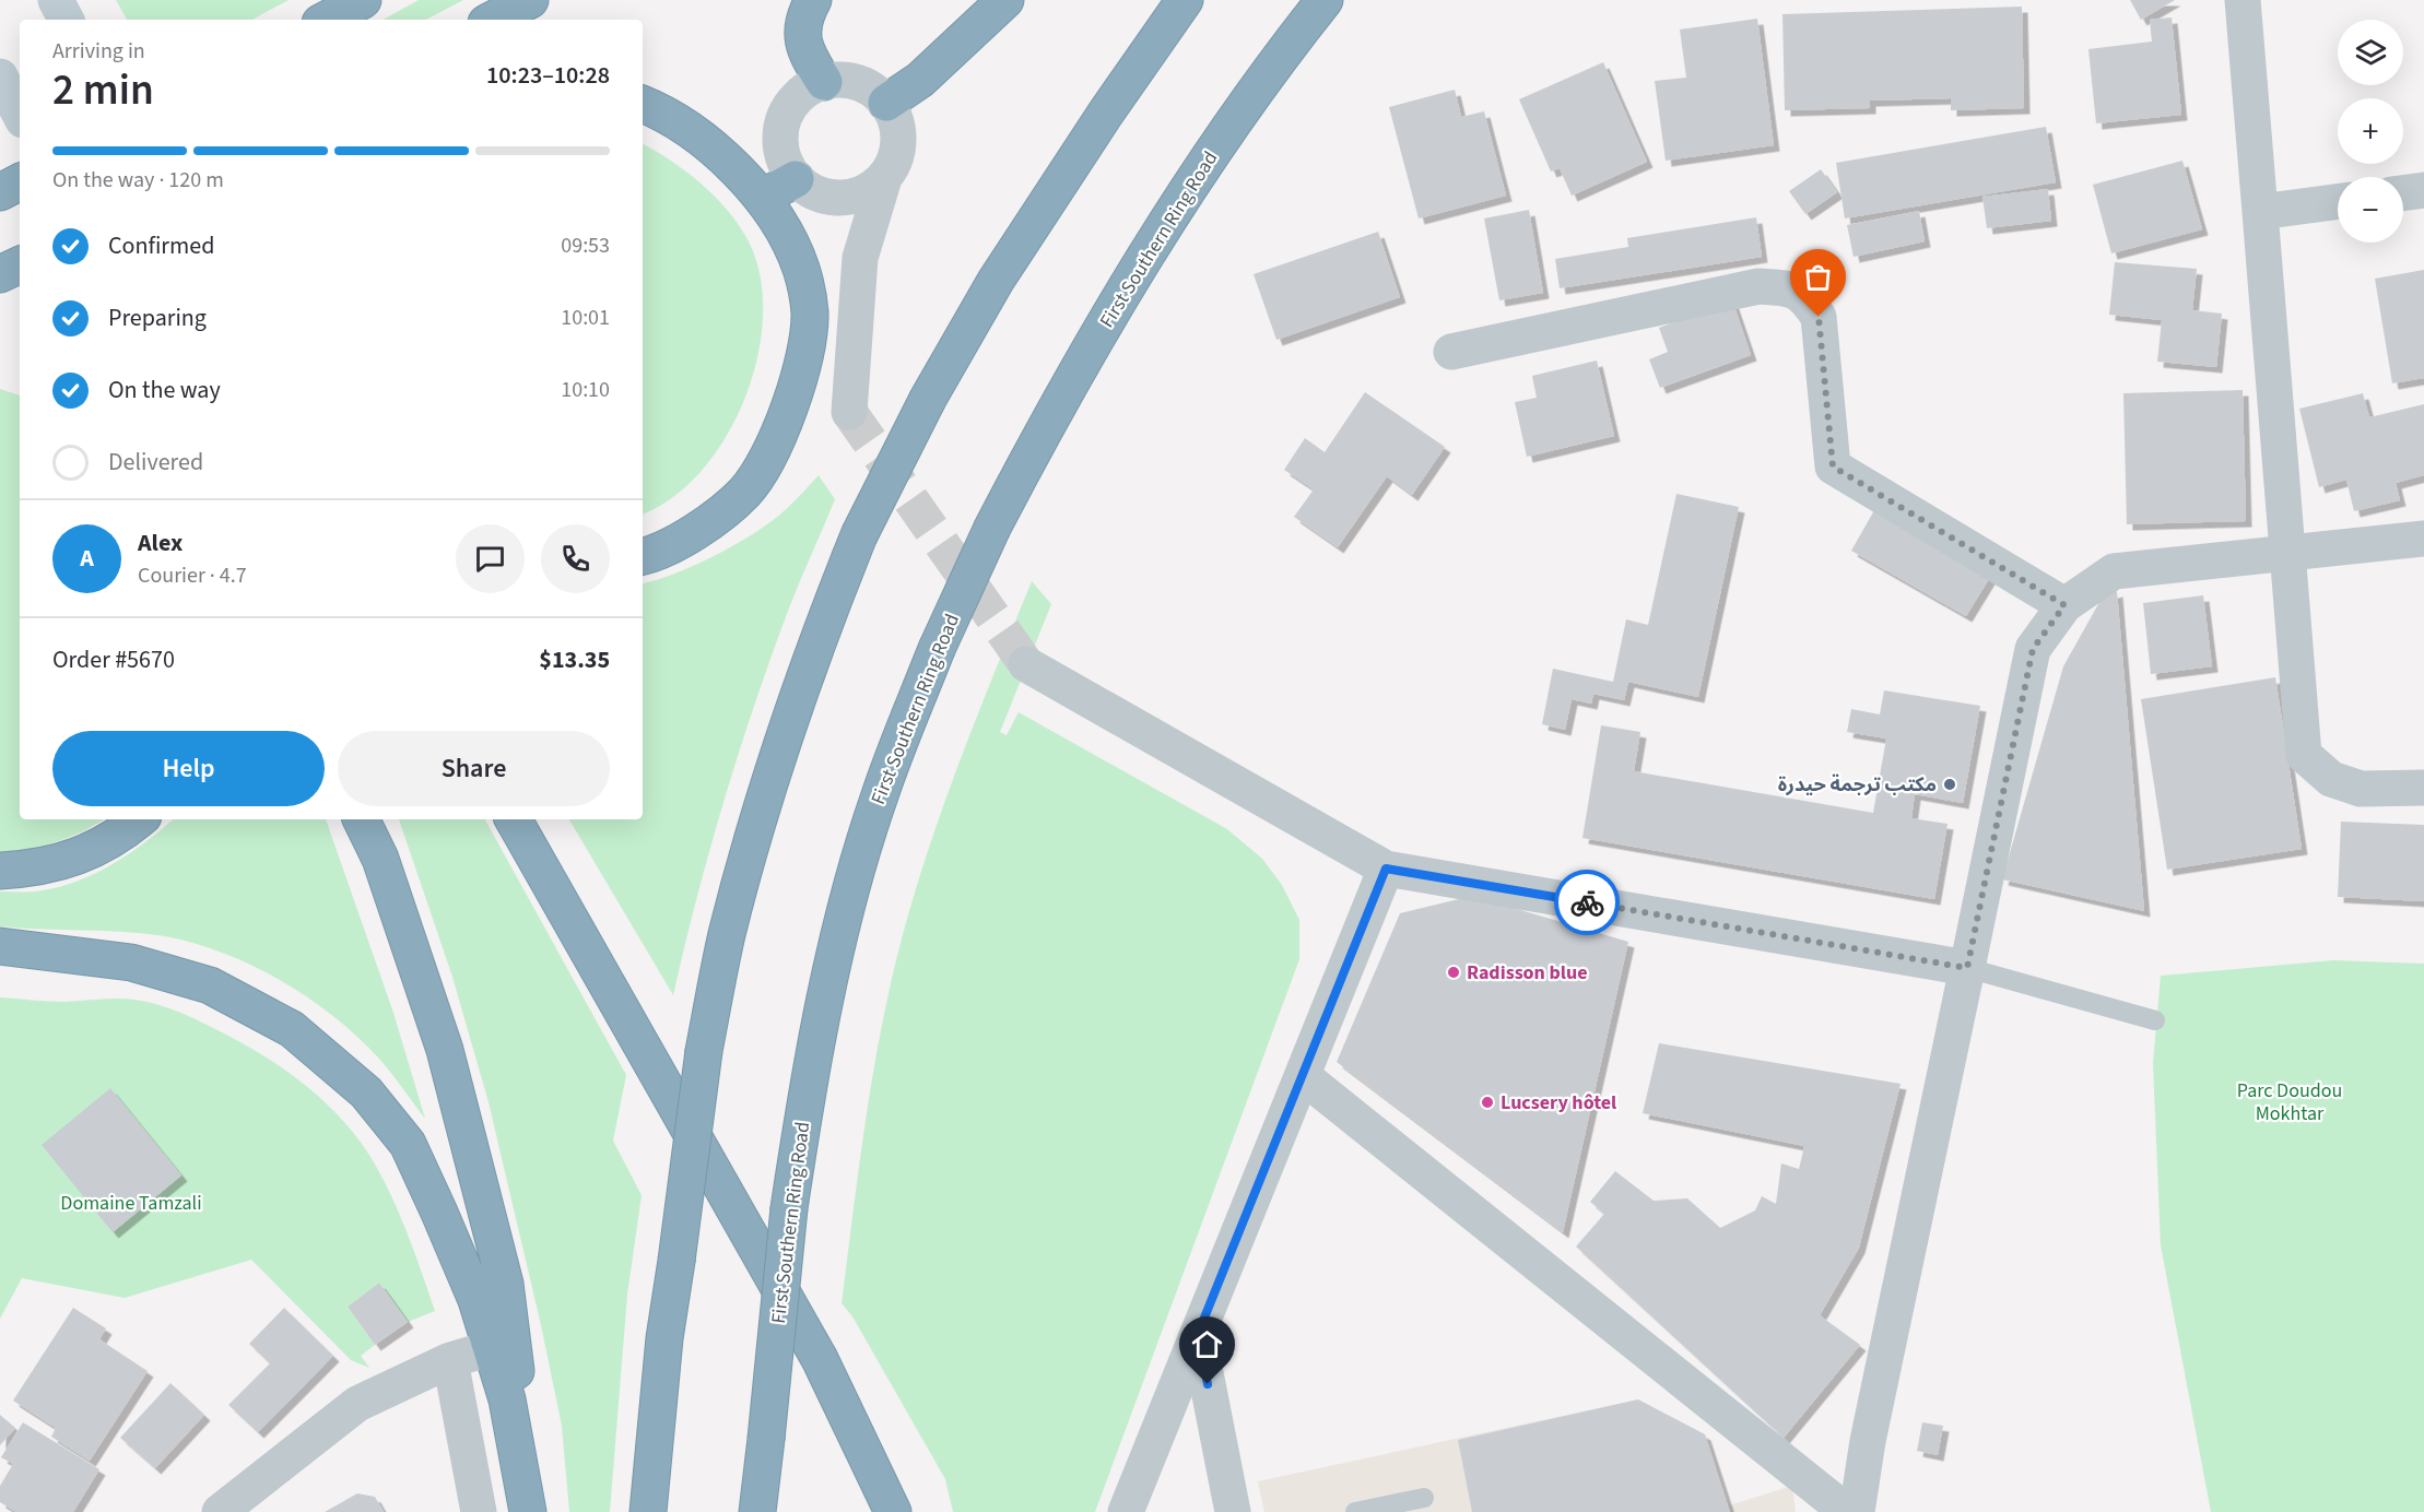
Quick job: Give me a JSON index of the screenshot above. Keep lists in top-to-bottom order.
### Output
{
  "streets": {
    "highway": ["First Southern Ring Road"]
  },
  "parks": ["Parc Doudou Mokhtar", "Domaine Tamzali"],
  "places": ["مكتب ترجمة حيدرة", "Radisson blue", "Lucsery hôtel"],
  "page": {
    "map_buttons": ["+", "−"],
    "heading": ["2 min", "Arriving in", "10:23–10:28"],
    "panel": [
      "Alex",
      "Courier · 4.7",
      "Order #5670",
      "$13.35"
    ],
    "bar": "On the way · 120 m",
    "list": [
      ["Confirmed", "09:53"],
      ["Preparing", "10:01"],
      ["On the way", "10:10"],
      "Delivered"
    ],
    "round": "A",
    "buttons": ["Help", "Share"]
  }
}
